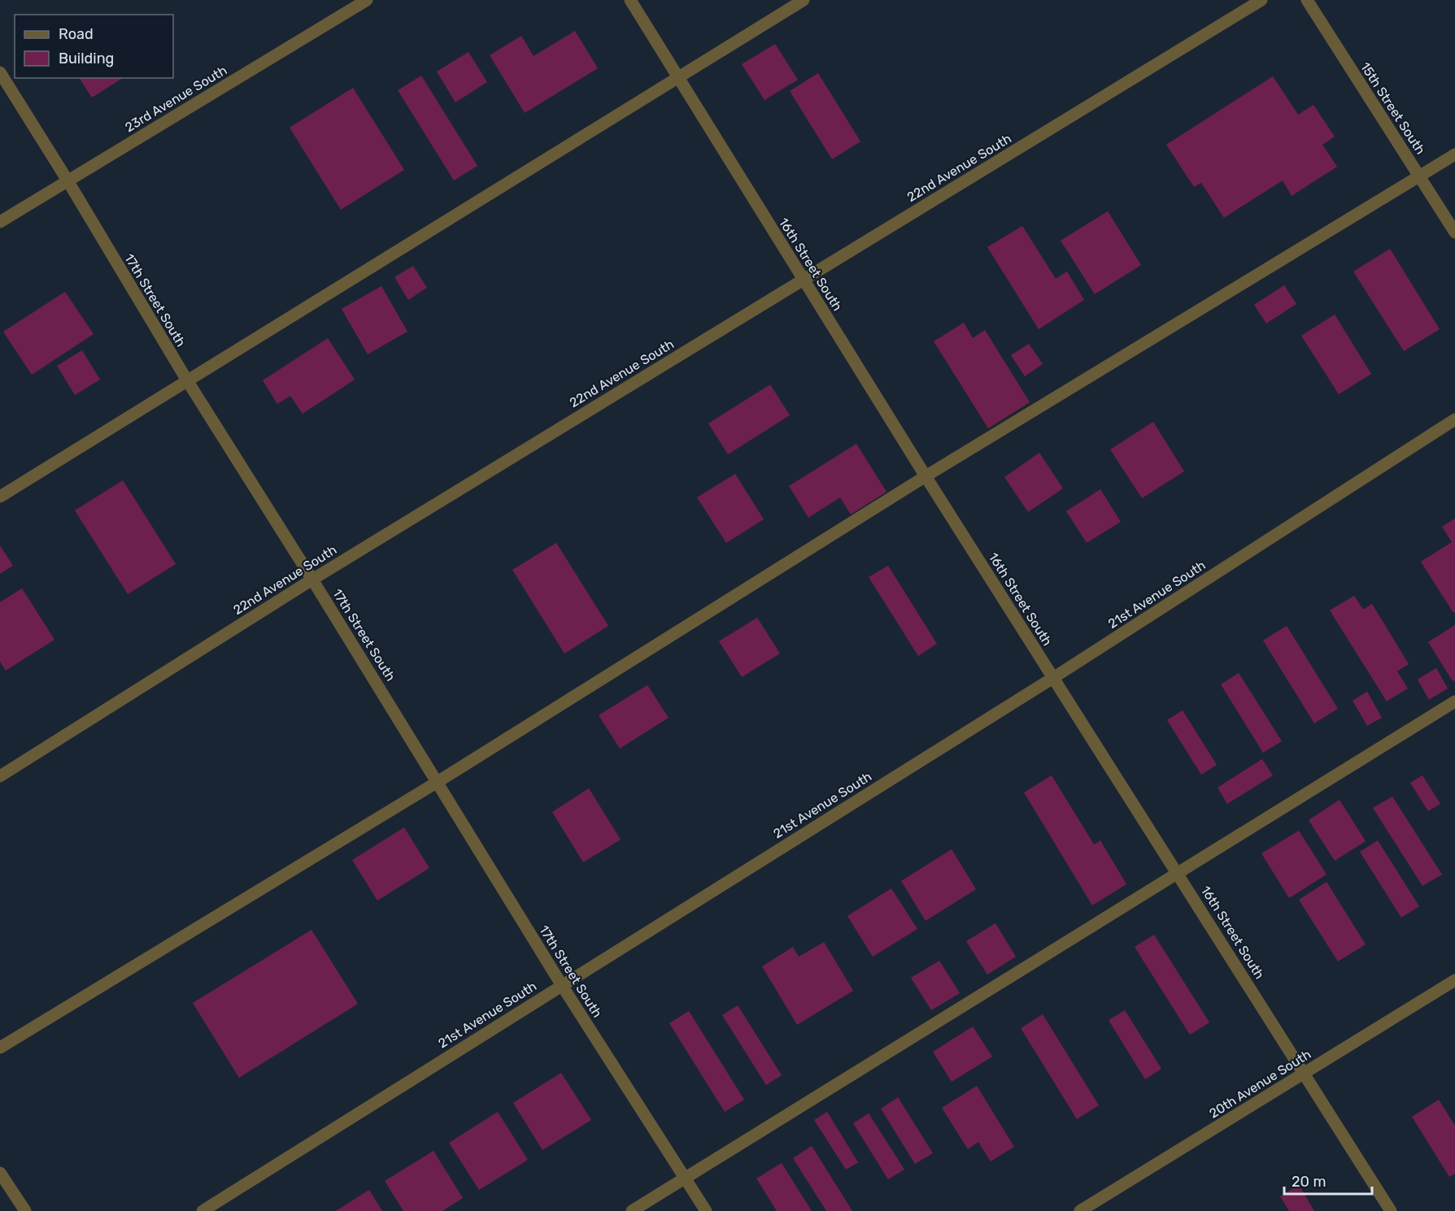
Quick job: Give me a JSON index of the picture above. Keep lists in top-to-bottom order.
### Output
{
  "streets": {
    "street": [
      "23rd Avenue South",
      "15th Street South",
      "22nd Avenue South",
      "16th Street South",
      "17th Street South",
      "21st Avenue South",
      "20th Avenue South"
    ]
  },
  "crossings": [
    ["23rd Avenue South", "17th Street South"],
    ["22nd Avenue South", "16th Street South"],
    ["22nd Avenue South", "17th Street South"],
    ["16th Street South", "21st Avenue South"],
    ["16th Street South", "20th Avenue South"],
    ["17th Street South", "21st Avenue South"]
  ],
  "legend": ["Road", "Building"],
  "scale_bar": "20 m"
}
